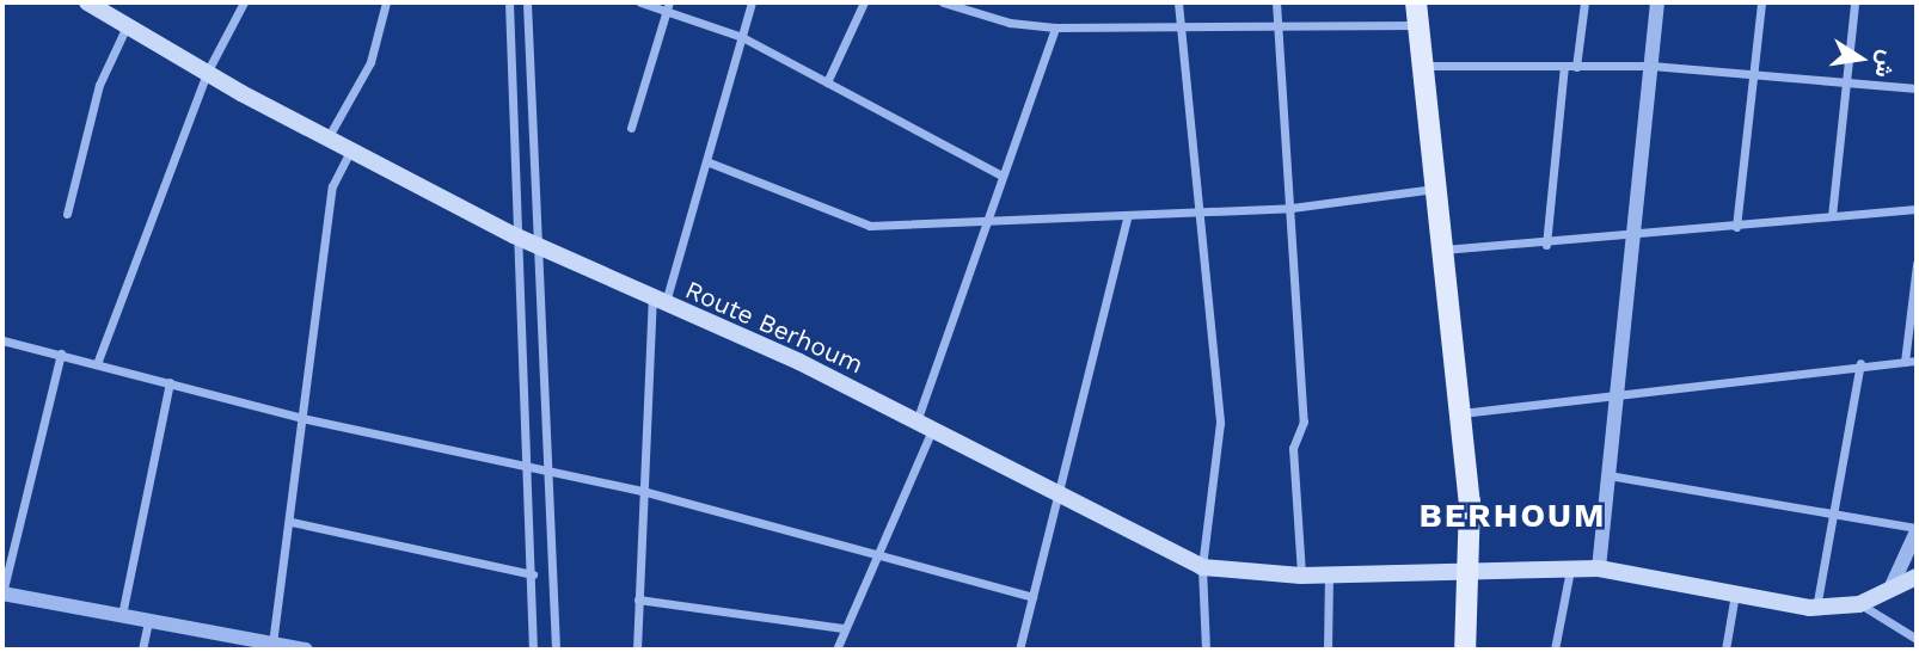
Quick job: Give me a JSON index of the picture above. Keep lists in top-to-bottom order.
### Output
{
  "streets": {
    "main road": ["Route Berhoum"]
  },
  "districts": ["BERHOUM"],
  "north": "right"
}
